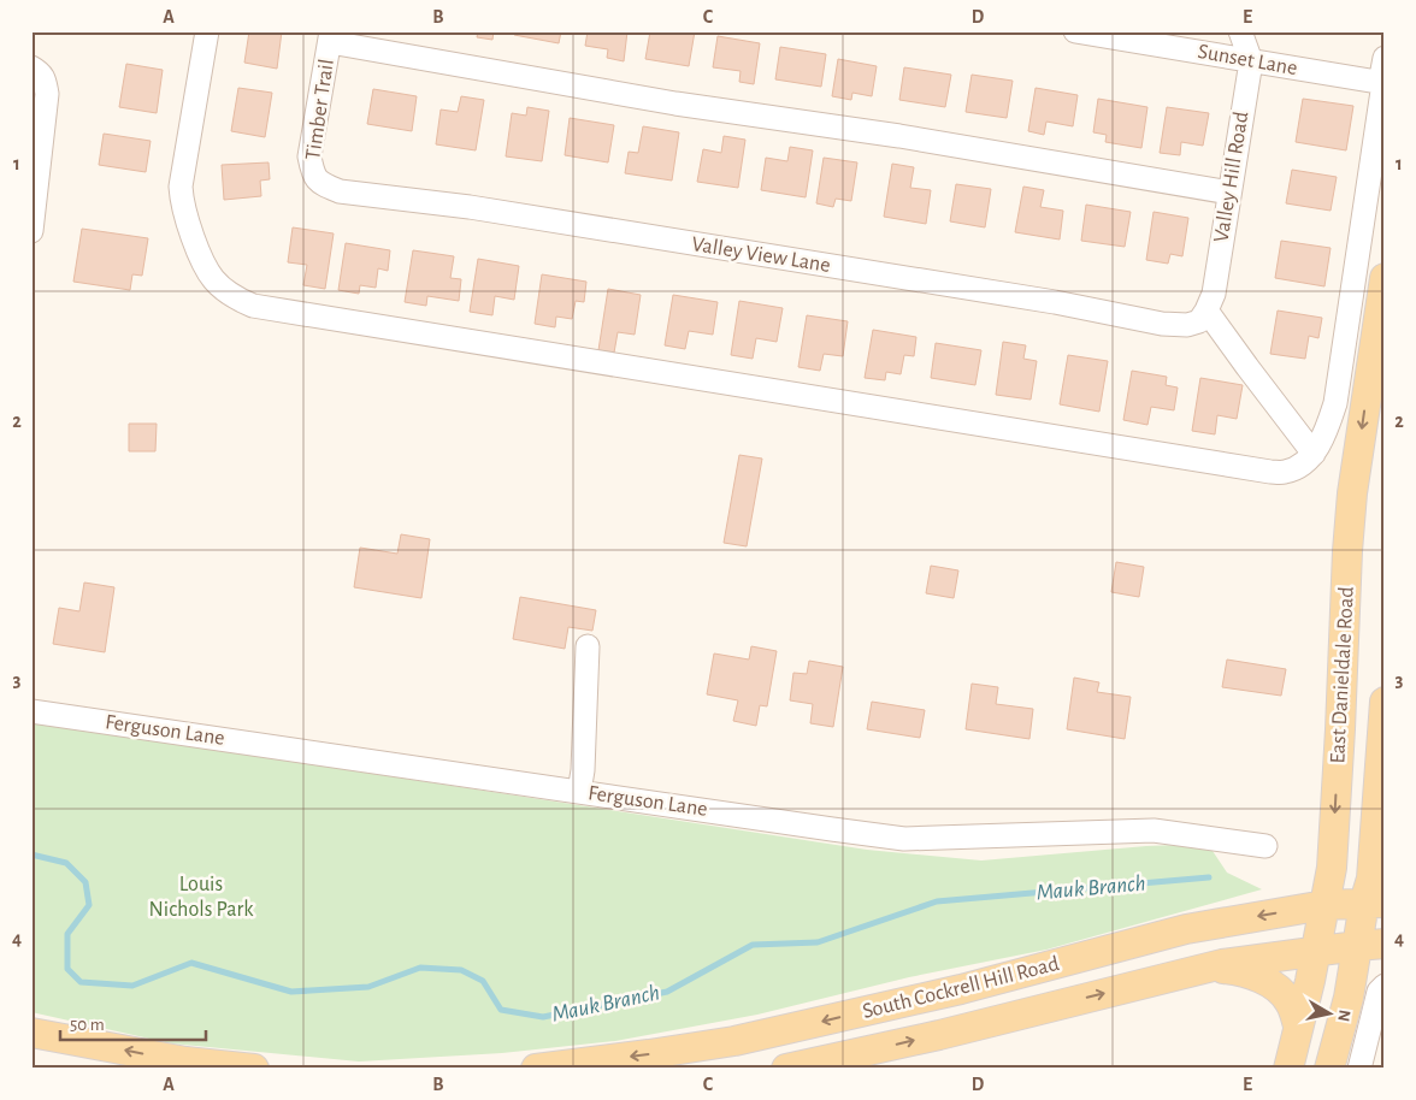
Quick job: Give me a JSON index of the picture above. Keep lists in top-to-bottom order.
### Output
{
  "streets": {
    "main road": ["East Danieldale Road", "South Cockrell Hill Road"],
    "street": [
      "Sunset Lane",
      "Timber Trail",
      "Valley Hill Road",
      "Valley View Lane",
      "Ferguson Lane"
    ]
  },
  "crossings": [
    ["Sunset Lane", "Valley Hill Road"],
    ["Timber Trail", "Valley View Lane"],
    ["Valley Hill Road", "Valley View Lane"],
    ["East Danieldale Road", "South Cockrell Hill Road"]
  ],
  "water": ["Mauk Branch"],
  "parks": ["Louis Nichols Park"],
  "scale_bar": "50 m",
  "north": "right",
  "grid": {
    "columns": [
      "A",
      "B",
      "C",
      "D",
      "E"
    ],
    "rows": [
      "1",
      "2",
      "3",
      "4"
    ]
  }
}
